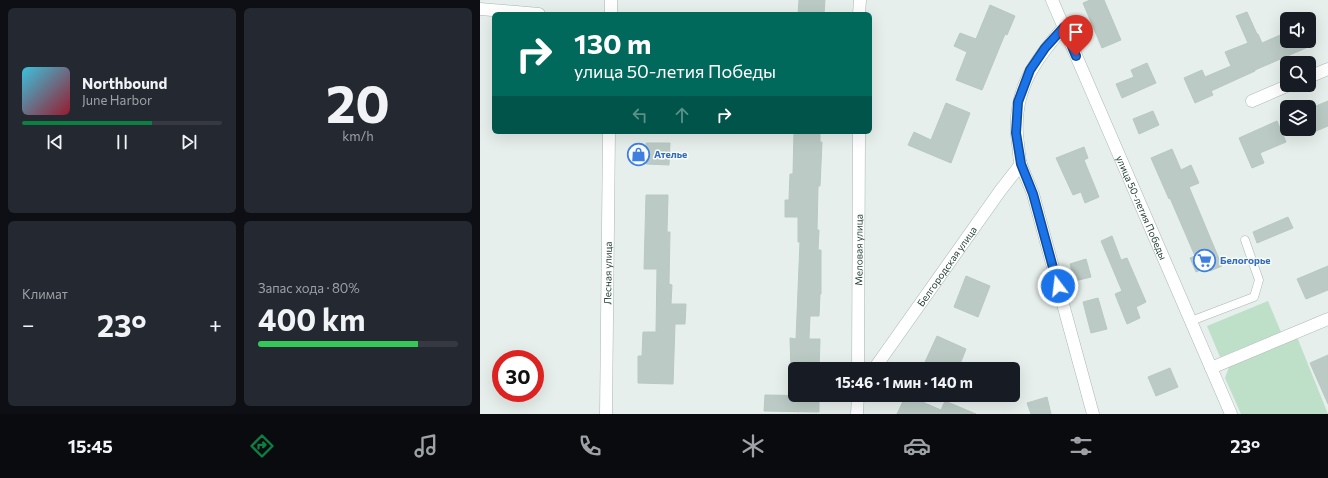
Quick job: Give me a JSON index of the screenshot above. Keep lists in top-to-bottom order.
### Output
{
  "streets": {
    "street": [
      "улица 50-летия Победы",
      "Меловая улица",
      "Белгородская улица",
      "Лесная улица"
    ]
  },
  "places": {
    "shop": ["Ателье"],
    "supermarket": ["Белогорье"]
  },
  "page": {
    "tile": [
      ["20", "km/h"],
      "Климат",
      ["Запас хода · 80%", "400 km"]
    ],
    "turn": ["130 m", "улица 50-летия Победы"],
    "song": ["Northbound", "June Harbor"],
    "heat": ["−", "23°", "+"],
    "limit": "30",
    "trip": "15:46 · 1 мин · 140 m",
    "tabs": ["15:45", "23°"]
  }
}
